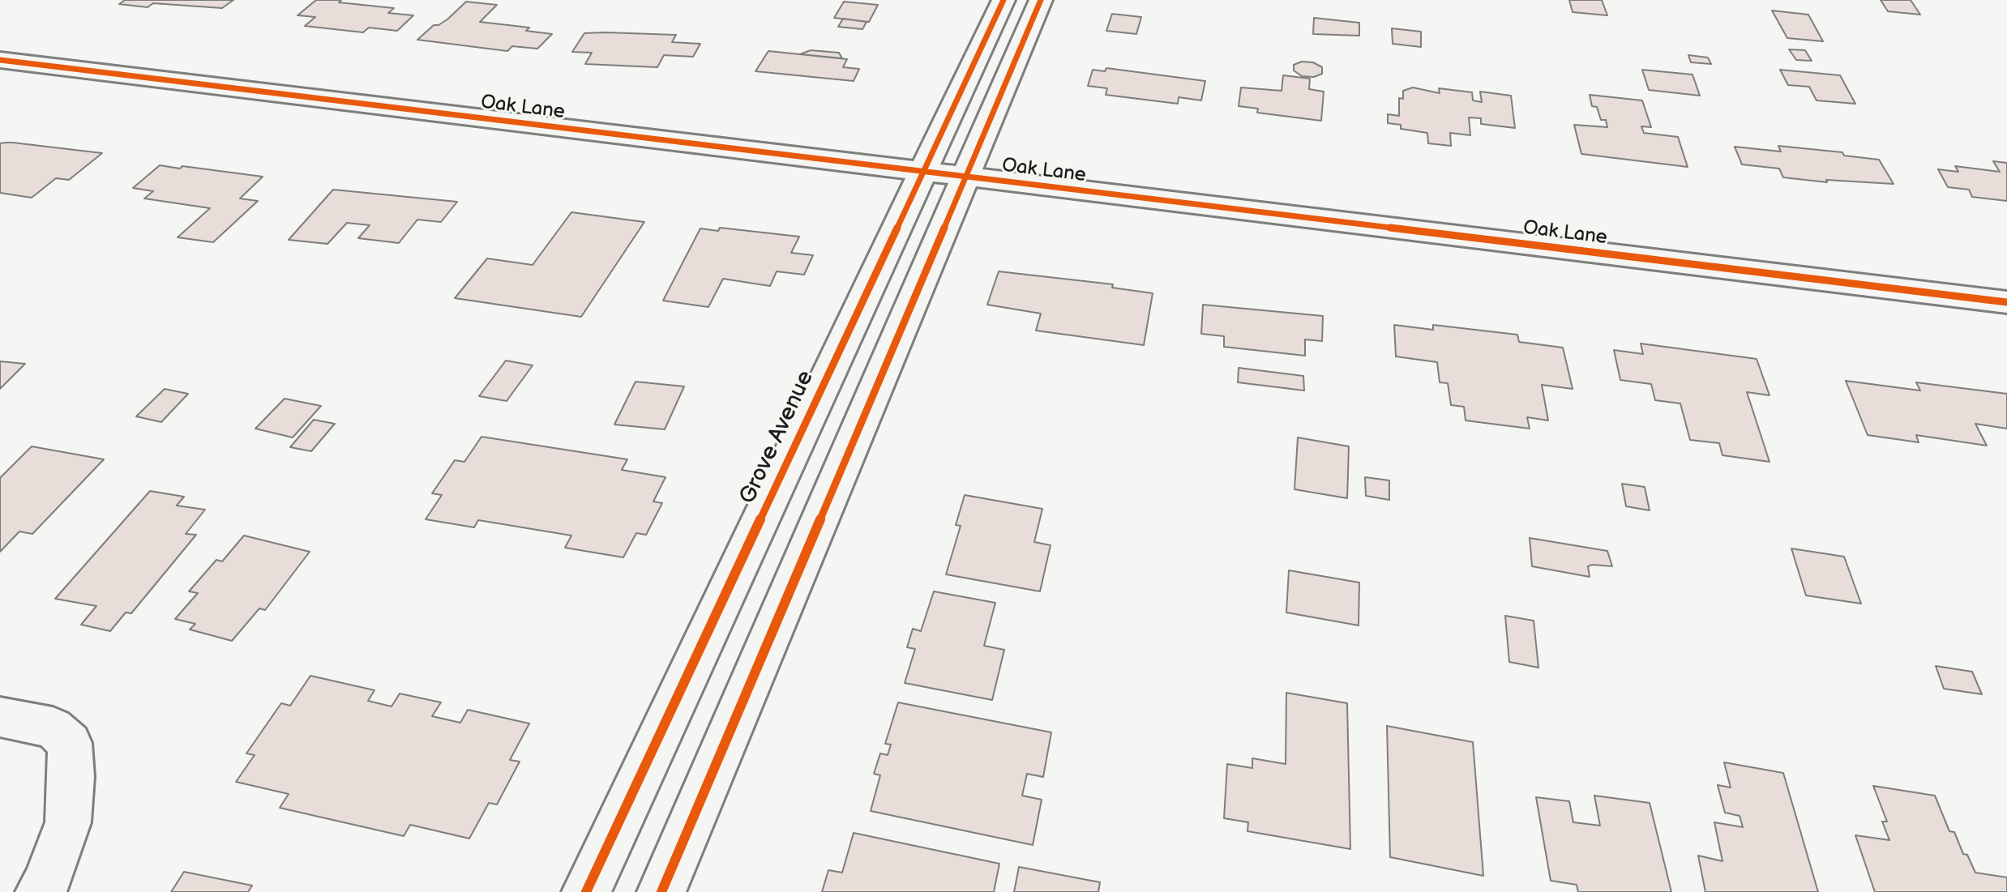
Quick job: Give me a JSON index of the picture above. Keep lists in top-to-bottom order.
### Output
{
  "streets": {
    "street": ["Oak Lane", "Grove Avenue"]
  },
  "crossings": [
    ["Oak Lane", "Grove Avenue"]
  ]
}
